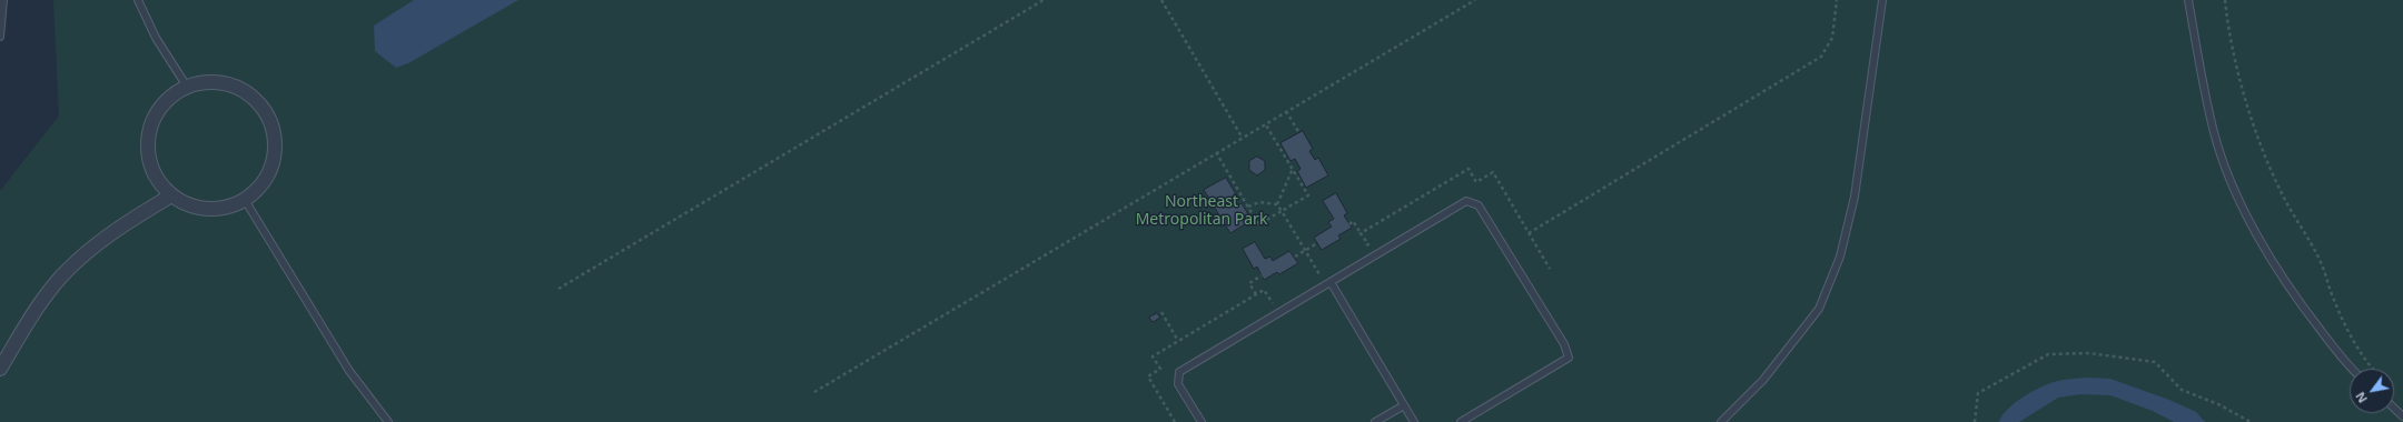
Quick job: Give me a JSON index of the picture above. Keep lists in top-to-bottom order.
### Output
{
  "parks": ["Northeast Metropolitan Park"],
  "north": "bottom left"
}
